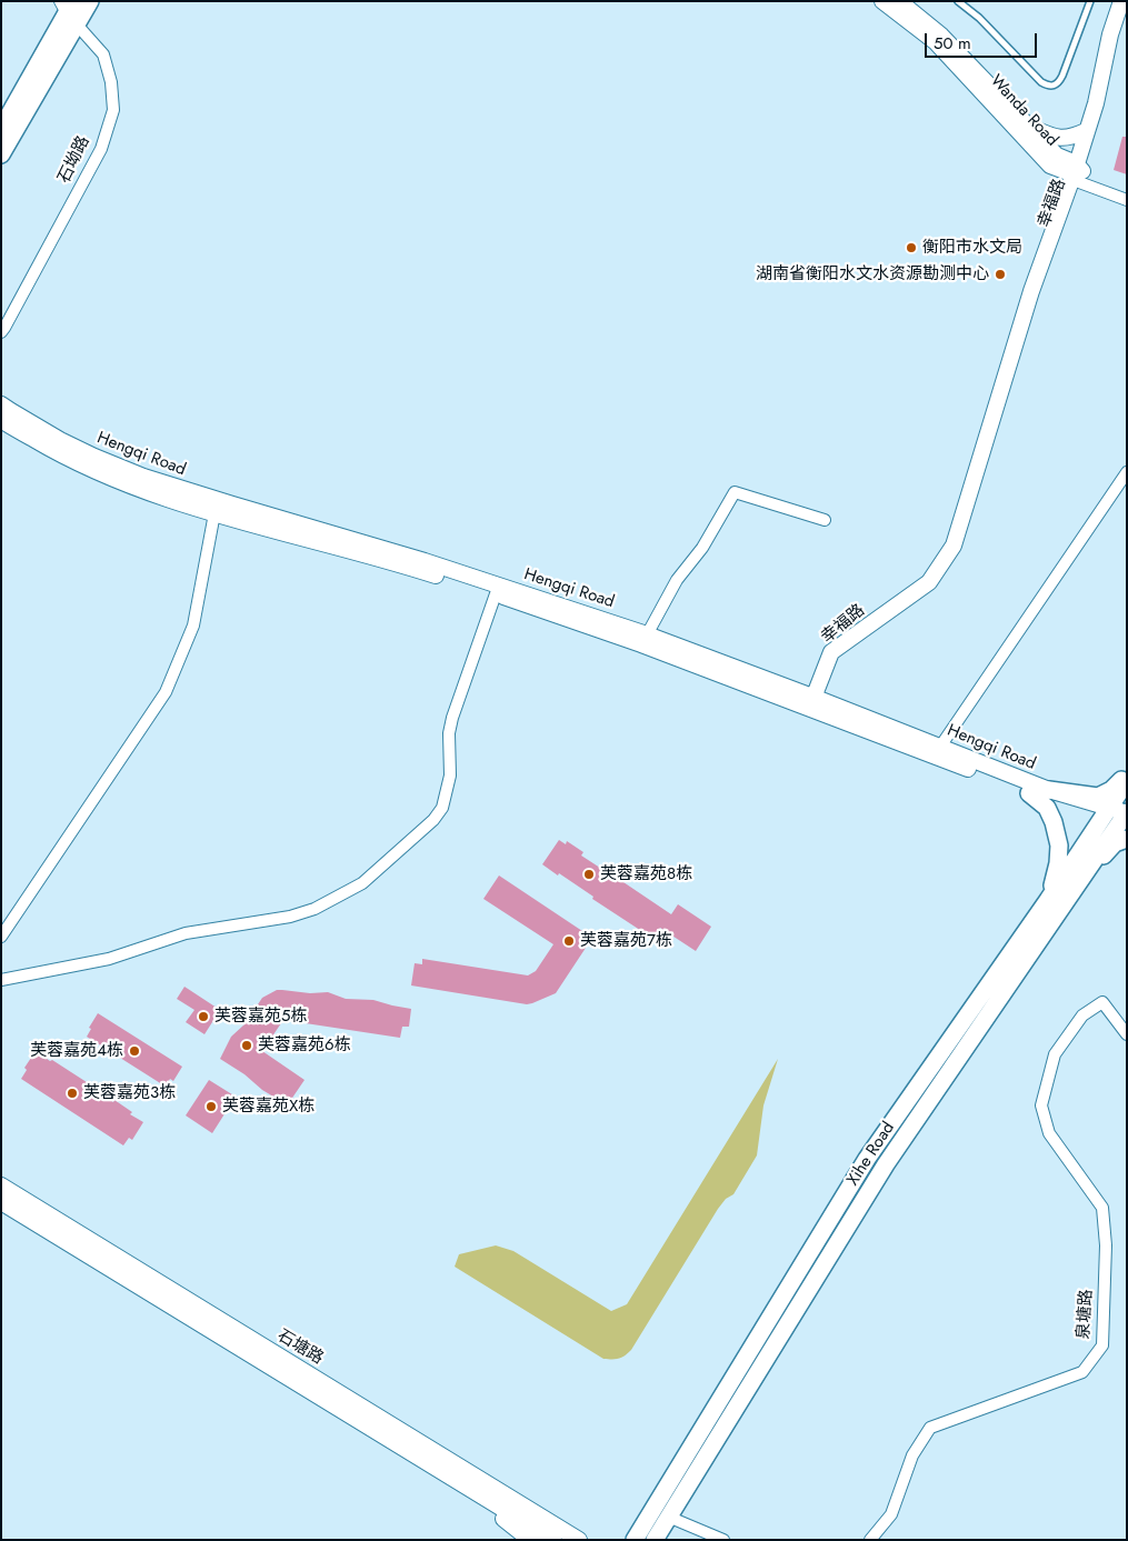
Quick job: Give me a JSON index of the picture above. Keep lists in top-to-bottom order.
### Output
{
  "streets": {
    "main road": ["Xihe Road"],
    "street": [
      "Wanda Road",
      "石坳路",
      "幸福路",
      "Hengqi Road",
      "泉塘路",
      "石塘路"
    ]
  },
  "crossings": [
    ["Wanda Road", "幸福路"],
    ["幸福路", "Hengqi Road"],
    ["Hengqi Road", "Xihe Road"]
  ],
  "places": [
    "衡阳市水文局",
    "湖南省衡阳水文水资源勘测中心",
    "芙蓉嘉苑8栋",
    "芙蓉嘉苑7栋",
    "芙蓉嘉苑5栋",
    "芙蓉嘉苑6栋",
    "芙蓉嘉苑4栋",
    "芙蓉嘉苑3栋",
    "芙蓉嘉苑X栋"
  ],
  "scale_bar": "50 m"
}
